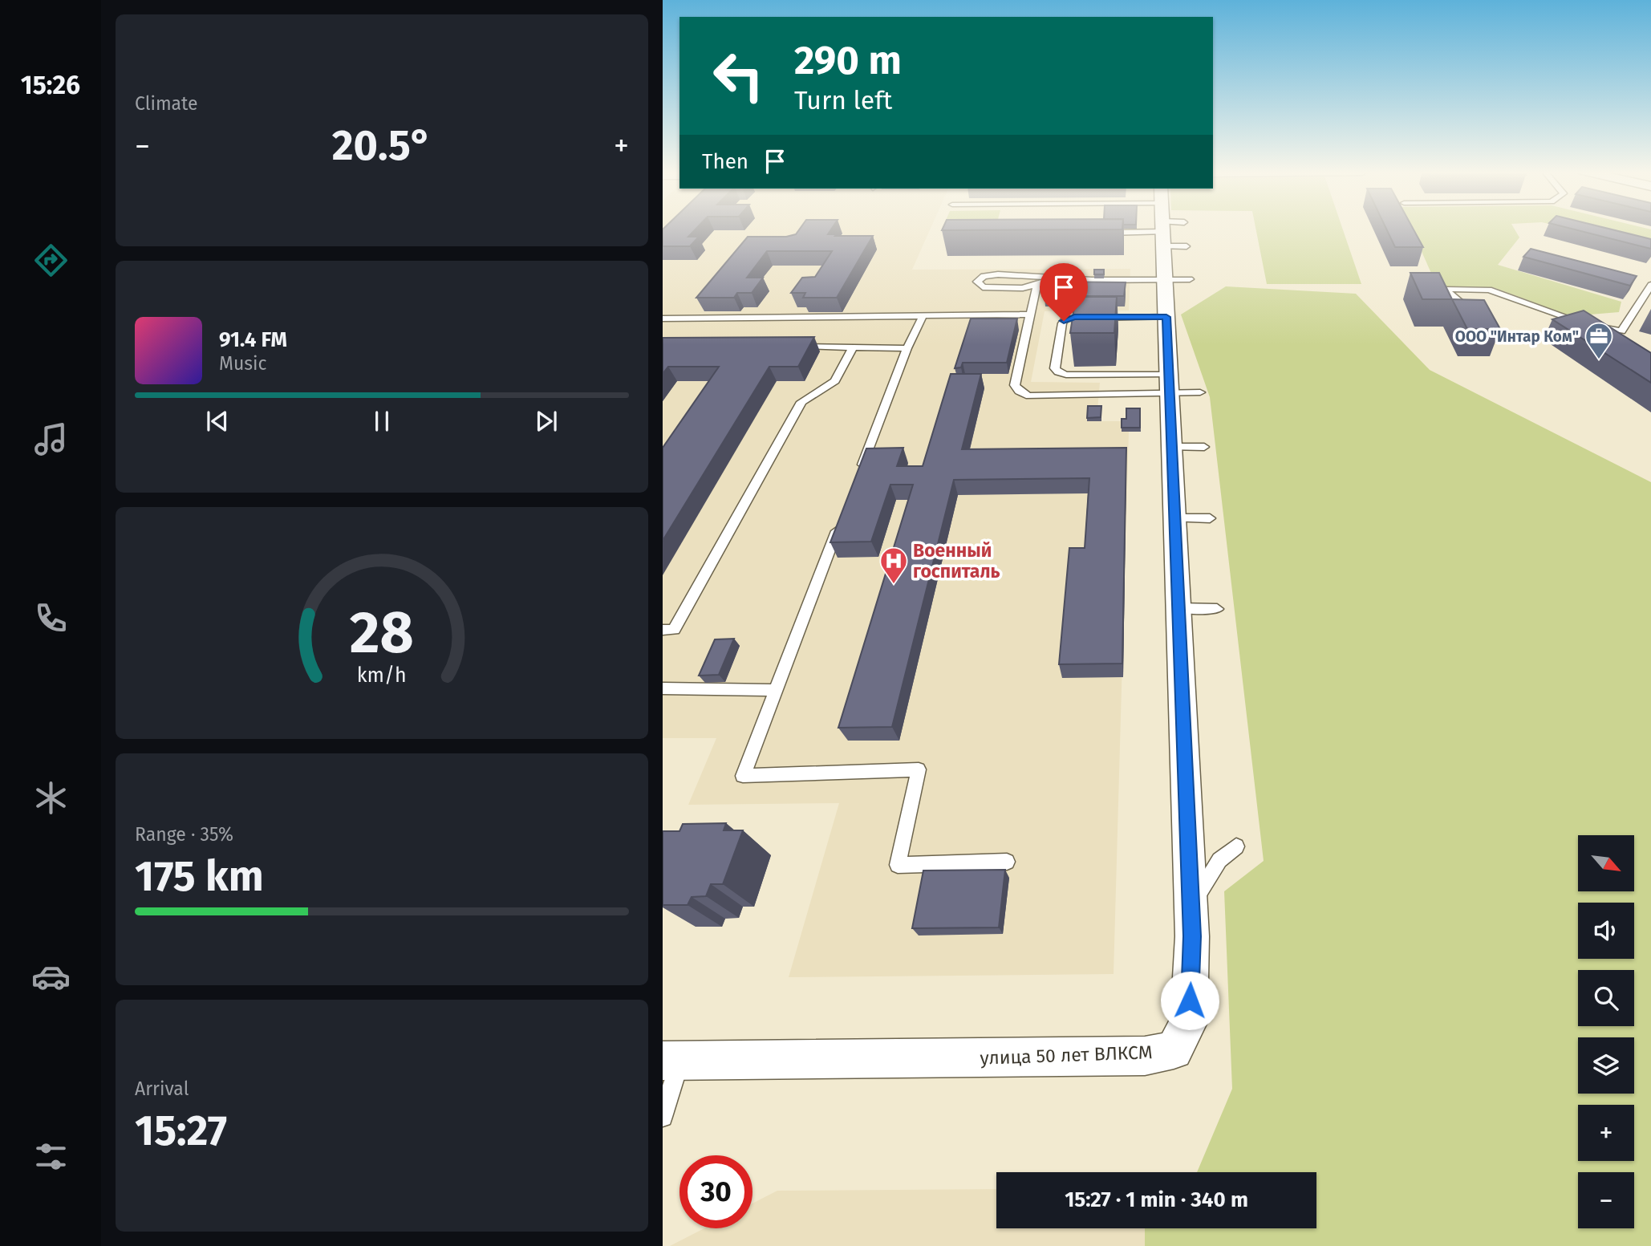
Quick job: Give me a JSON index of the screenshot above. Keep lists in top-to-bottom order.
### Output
{
  "streets": {
    "street": ["улица 50 лет ВЛКСМ"]
  },
  "places": {
    "office": ["ООО \"Интар Ком\""],
    "hospital": ["Военный госпиталь"]
  },
  "north": "bottom right",
  "page": {
    "tabs": "15:26",
    "tile": [
      "Climate",
      ["Range · 35%", "175 km"],
      ["Arrival", "15:27"]
    ],
    "turn": ["290 m", "Turn left"],
    "heat": ["−", "20.5°", "+"],
    "then": "Then",
    "song": ["91.4 FM", "Music"],
    "map_buttons": ["+", "−"],
    "limit": "30",
    "trip": "15:27 · 1 min · 340 m",
    "gauge": ["28", "km/h"]
  }
}
